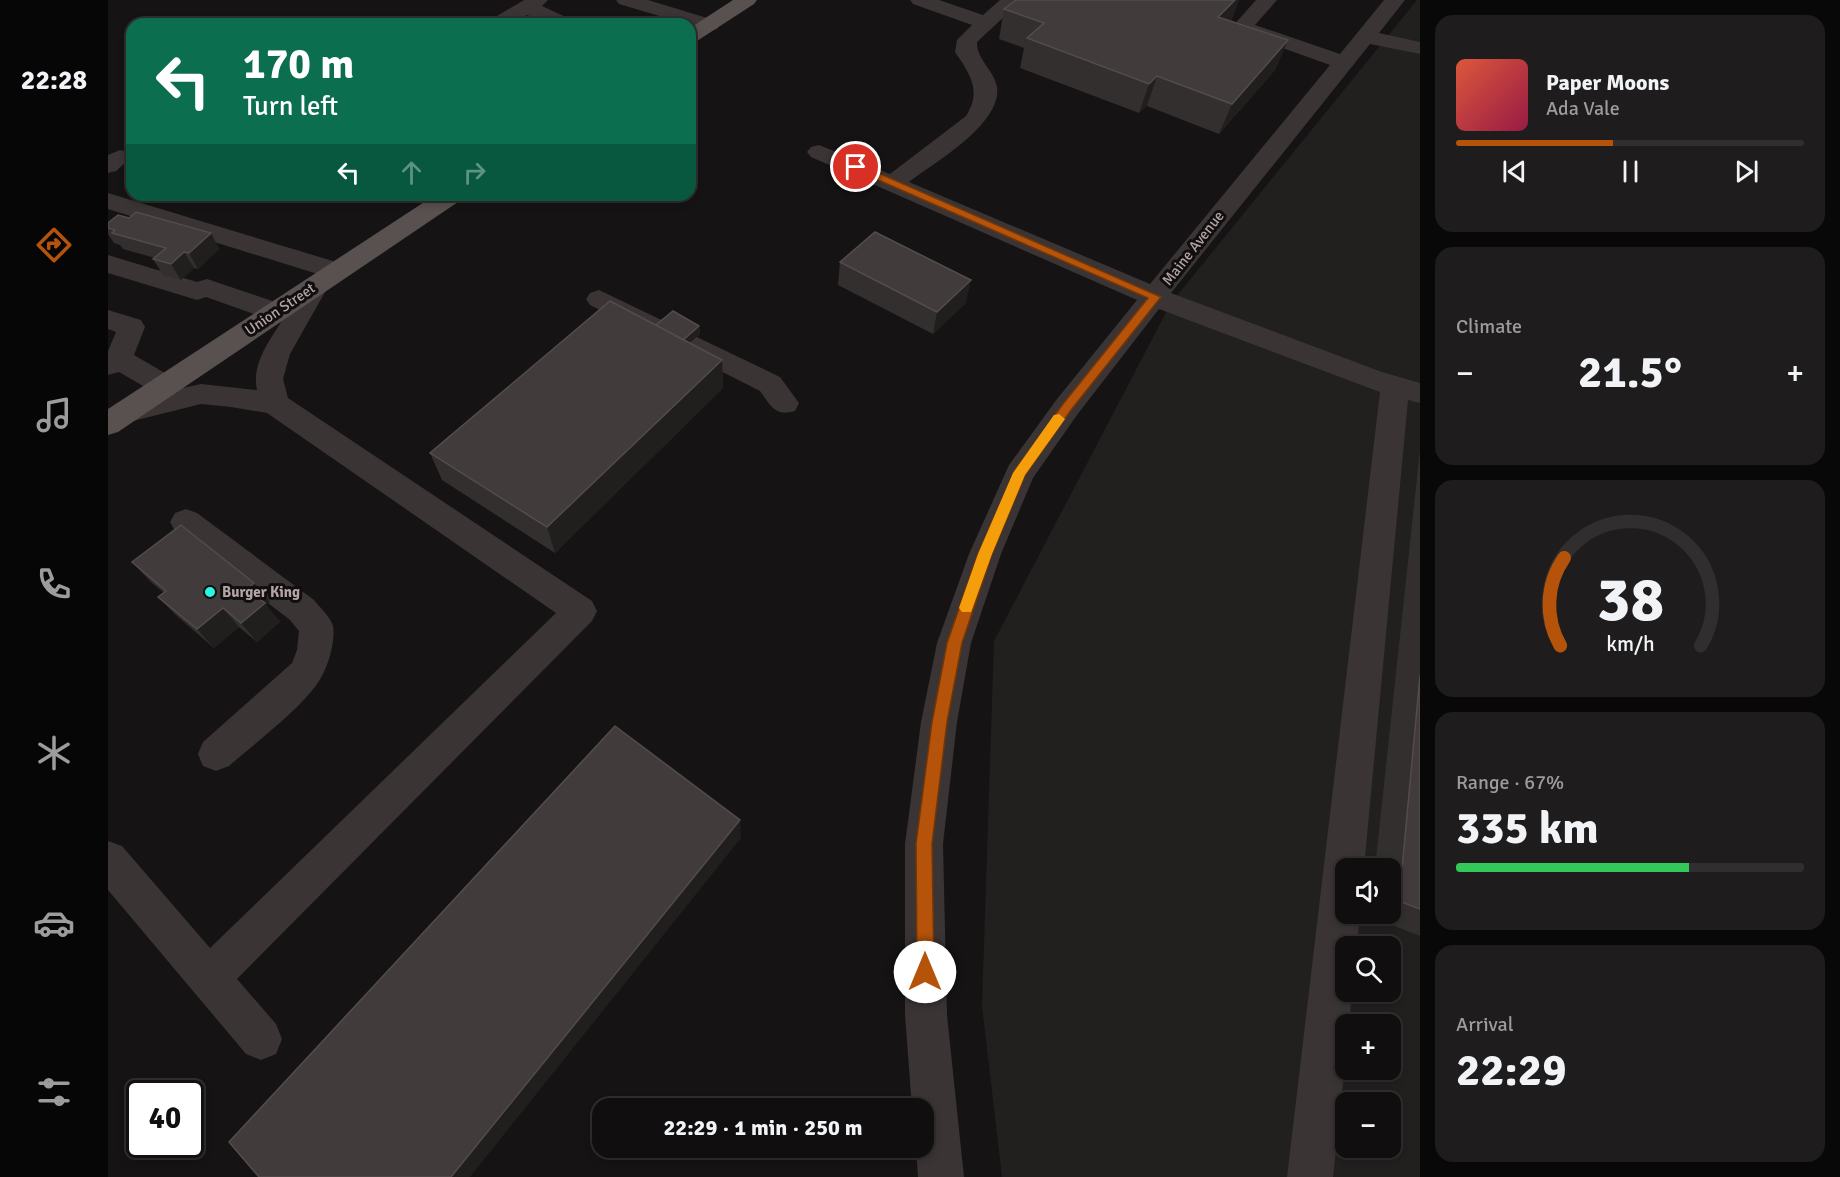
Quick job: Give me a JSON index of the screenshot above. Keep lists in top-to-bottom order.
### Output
{
  "streets": {
    "main road": ["Union Street"],
    "street": ["Maine Avenue"]
  },
  "places": ["Burger King"],
  "page": {
    "tabs": "22:28",
    "turn": ["170 m", "Turn left"],
    "song": ["Paper Moons", "Ada Vale"],
    "tile": [
      "Climate",
      ["Range · 67%", "335 km"],
      ["Arrival", "22:29"]
    ],
    "heat": ["−", "21.5°", "+"],
    "map_buttons": ["+", "−"],
    "limit": "40",
    "trip": "22:29 · 1 min · 250 m",
    "gauge": ["38", "km/h"]
  }
}
